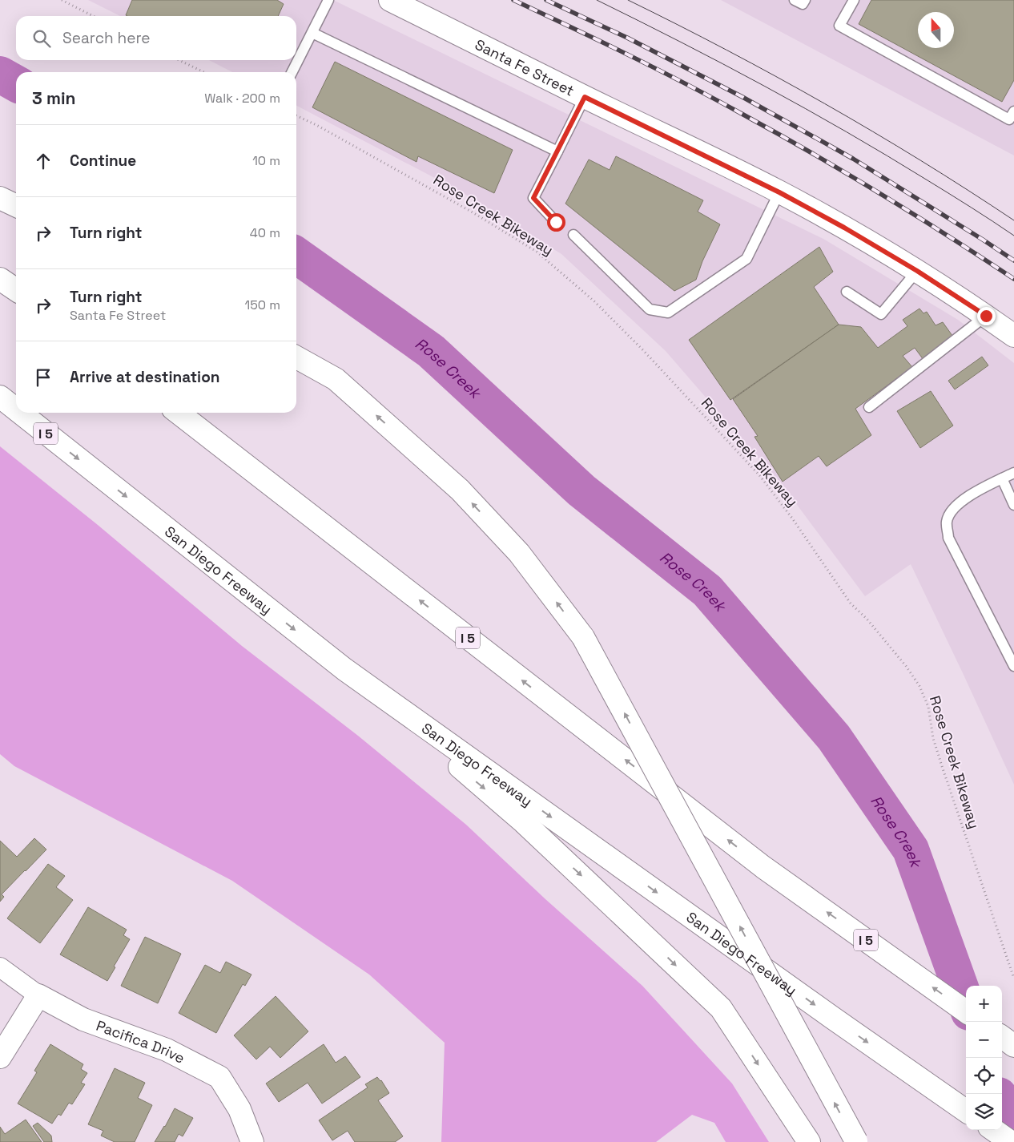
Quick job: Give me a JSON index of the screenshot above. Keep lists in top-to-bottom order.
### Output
{
  "streets": {
    "main road": [
      "Santa Fe Street",
      "I 5",
      "San Diego Freeway",
      "Pacifica Drive"
    ],
    "path": ["Rose Creek Bikeway"]
  },
  "water": ["Rose Creek"],
  "north": "top",
  "page": {
    "search": "Search here",
    "heading": ["3 min", "Walk · 200 m"],
    "list": [
      ["Continue", "10 m"],
      ["Turn right", "40 m"],
      ["Turn right", "Santa Fe Street", "150 m"],
      "Arrive at destination"
    ],
    "map_buttons": ["+", "−"]
  }
}
